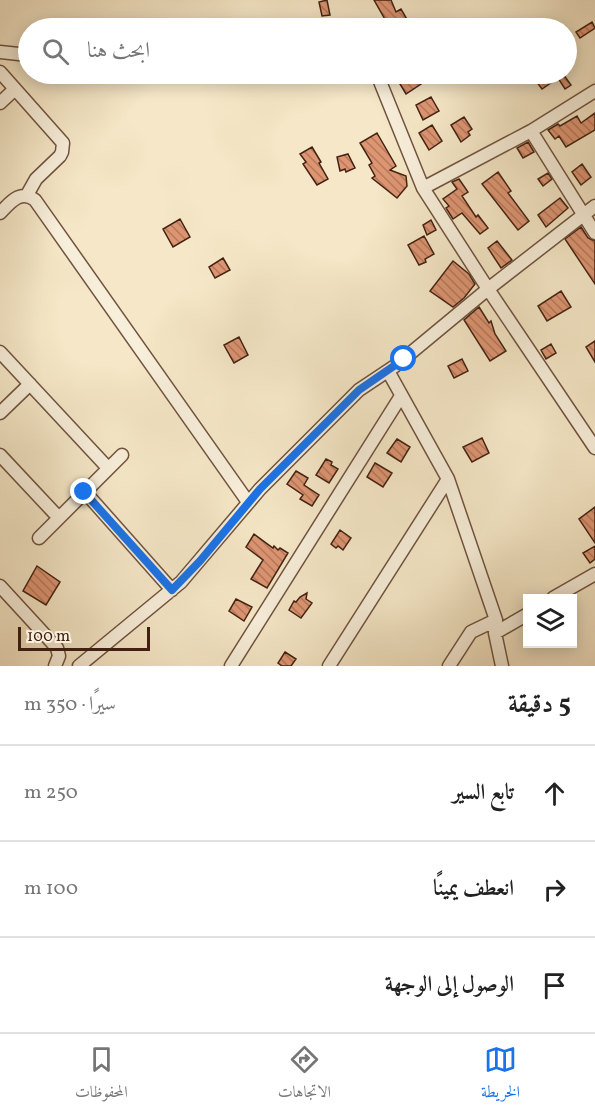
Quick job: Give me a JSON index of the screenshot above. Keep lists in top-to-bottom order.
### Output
{
  "scale_bar": "100 m",
  "page": {
    "search": "ابحث هنا",
    "scale": "100 m",
    "heading": ["5 دقيقة", "سيرًا · 350 m"],
    "list": [
      ["تابع السير", "250 m"],
      ["انعطف يمينًا", "100 m"],
      "الوصول إلى الوجهة"
    ],
    "nav": ["الخريطة", "الاتجاهات", "المحفوظات"]
  }
}
